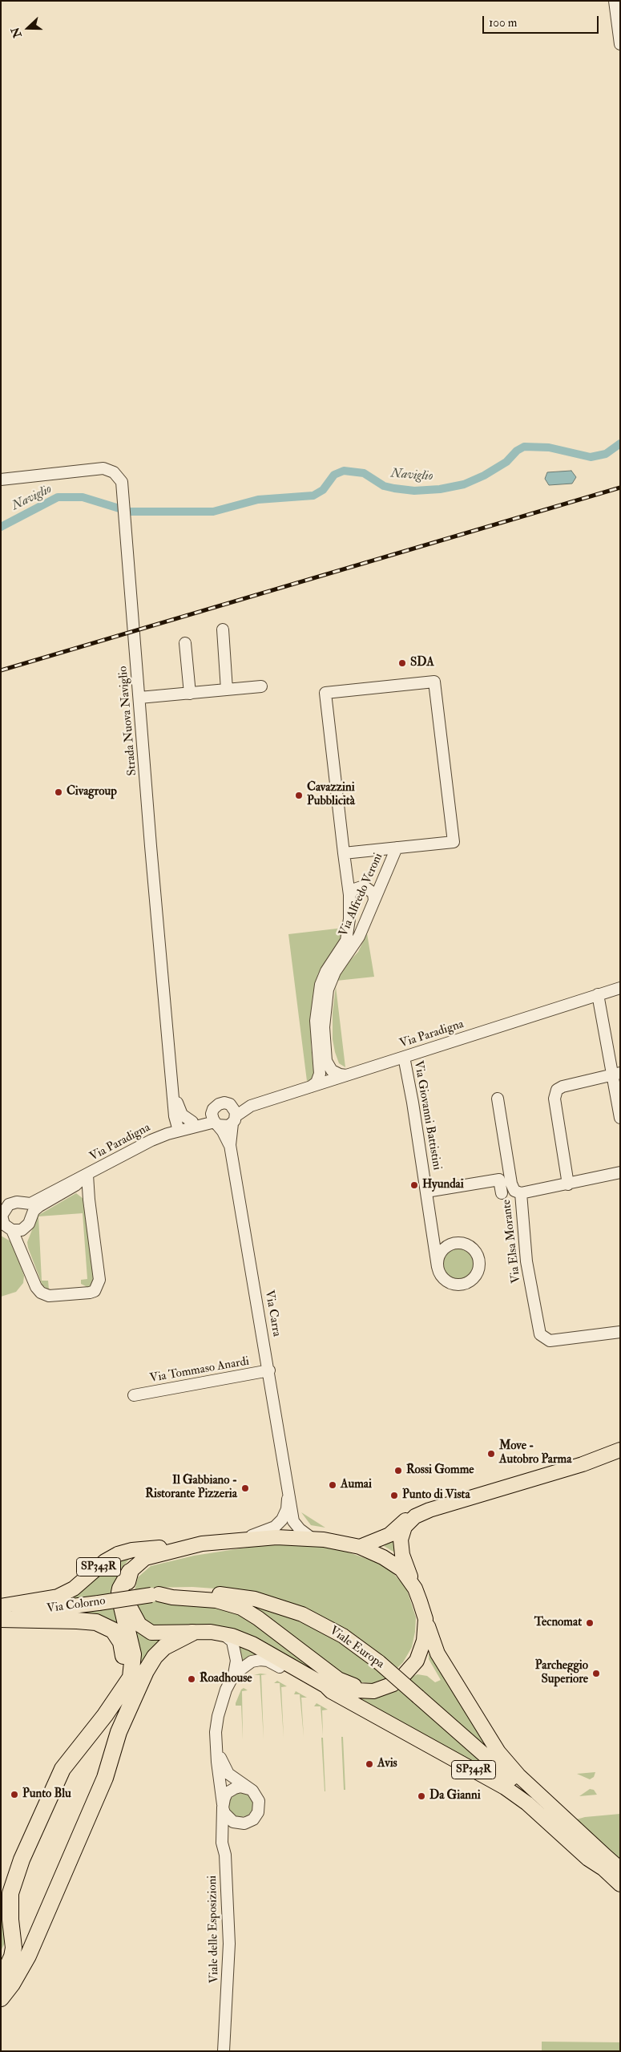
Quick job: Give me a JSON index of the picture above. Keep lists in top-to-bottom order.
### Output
{
  "streets": {
    "main road": ["SP343R", "Via Colorno", "Viale Europa"],
    "street": [
      "Strada Nuova Naviglio",
      "Via Alfredo Veroni",
      "Via Paradigna",
      "Via Giovanni Battistini",
      "Via Elsa Morante",
      "Via Carra",
      "Via Tommaso Anardi",
      "Viale delle Esposizioni"
    ]
  },
  "crossings": [
    ["Strada Nuova Naviglio", "Via Paradigna"],
    ["Via Alfredo Veroni", "Via Paradigna"],
    ["Via Paradigna", "Via Giovanni Battistini"],
    ["Via Paradigna", "Via Carra"],
    ["Via Carra", "Via Tommaso Anardi"],
    ["Via Carra", "Viale Europa"],
    ["SP343R", "Viale Europa"],
    ["SP343R", "Viale delle Esposizioni"],
    ["Via Colorno", "Viale Europa"],
    ["Viale Europa", "Viale delle Esposizioni"]
  ],
  "water": ["Naviglio"],
  "places": [
    "SDA",
    "Civagroup",
    "Cavazzini Pubblicità",
    "Hyundai",
    "Move - Autobro Parma",
    "Rossi Gomme",
    "Aumai",
    "Il Gabbiano - Ristorante Pizzeria",
    "Punto di Vista",
    "Tecnomat",
    "Parcheggio Superiore",
    "Roadhouse",
    "Avis",
    "Punto Blu",
    "Da Gianni"
  ],
  "scale_bar": "100 m",
  "north": "left"
}
